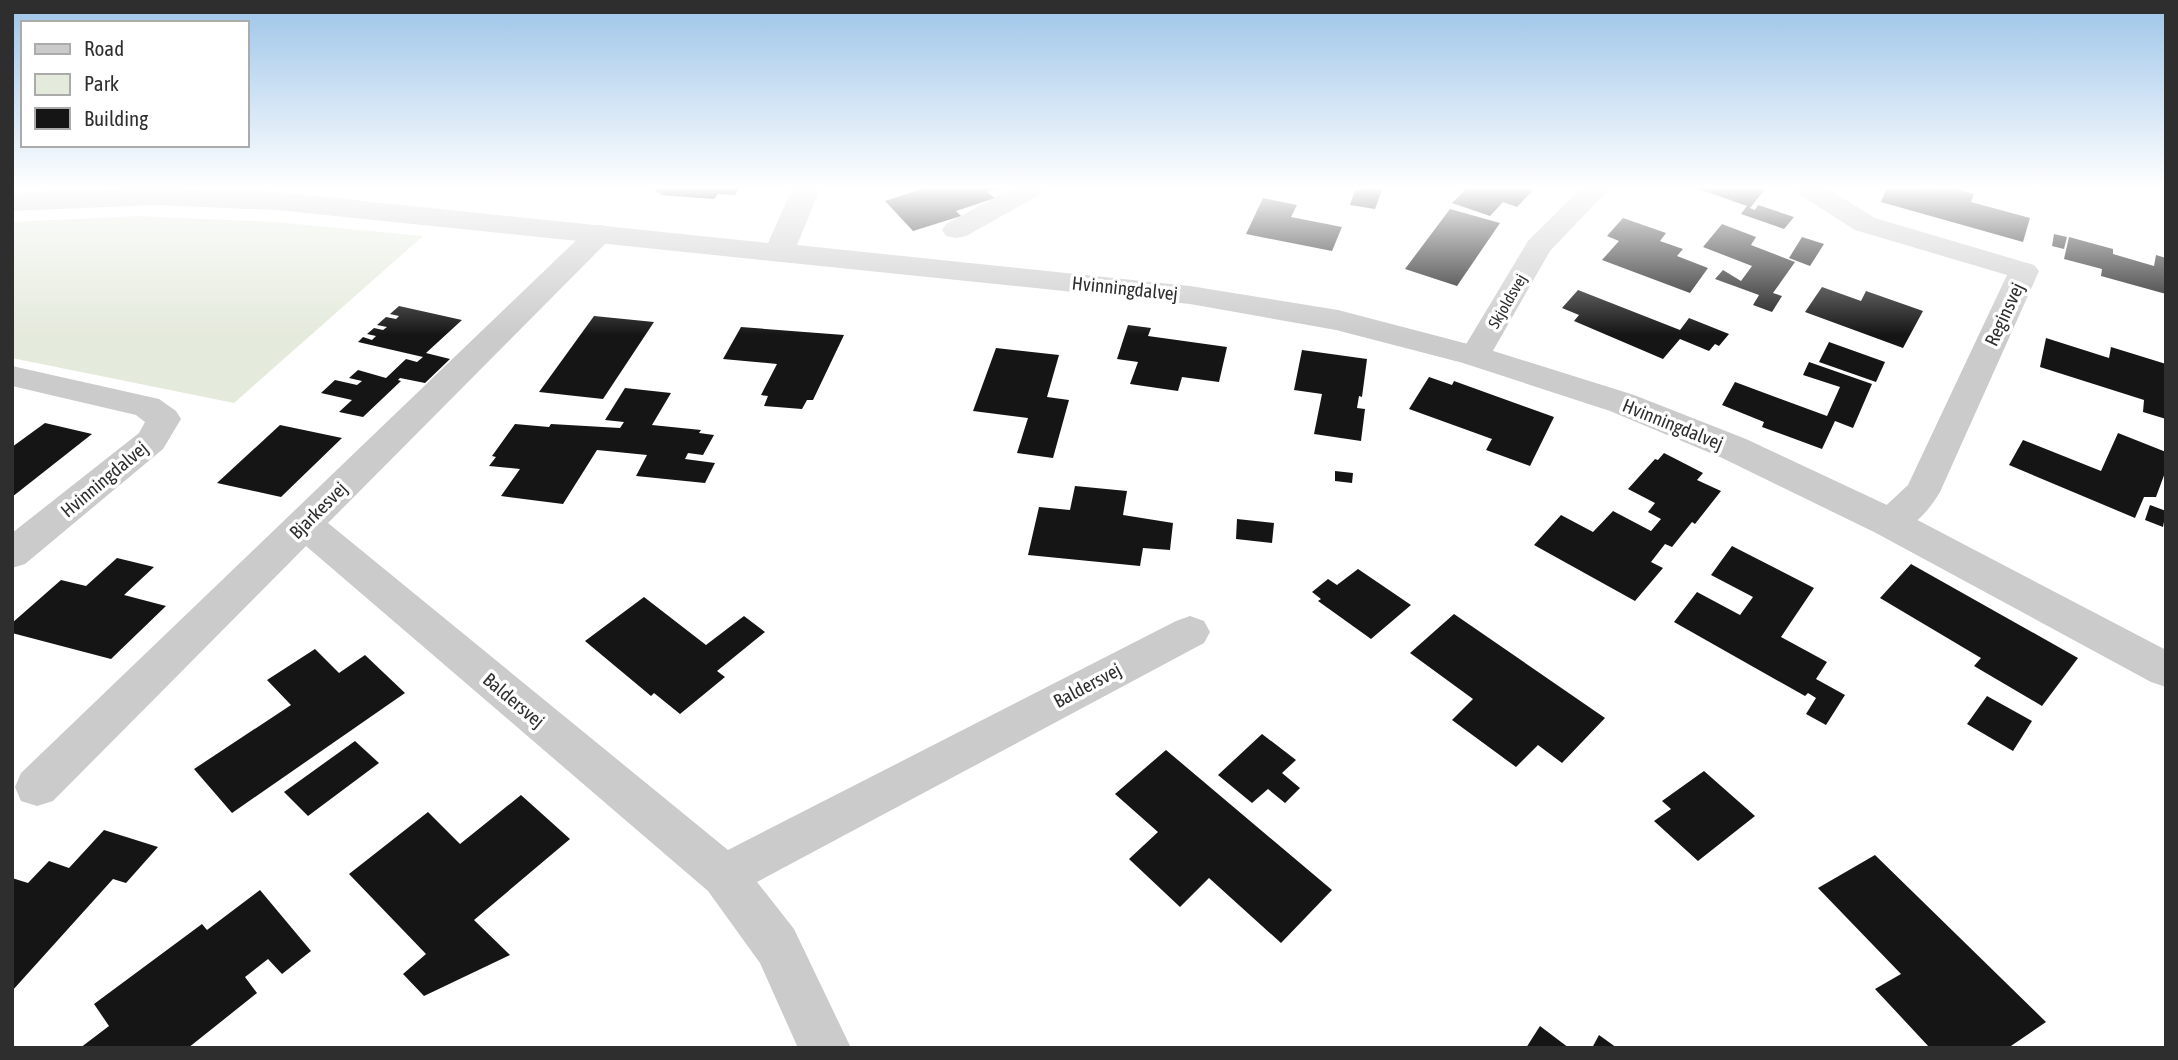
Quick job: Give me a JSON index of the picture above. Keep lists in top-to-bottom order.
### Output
{
  "streets": {
    "street": [
      "Hvinningdalvej",
      "Skjoldsvej",
      "Reginsvej",
      "Bjarkesvej",
      "Baldersvej"
    ]
  },
  "crossings": [
    ["Hvinningdalvej", "Skjoldsvej"],
    ["Hvinningdalvej", "Reginsvej"],
    ["Bjarkesvej", "Baldersvej"]
  ],
  "legend": ["Road", "Park", "Building"]
}
